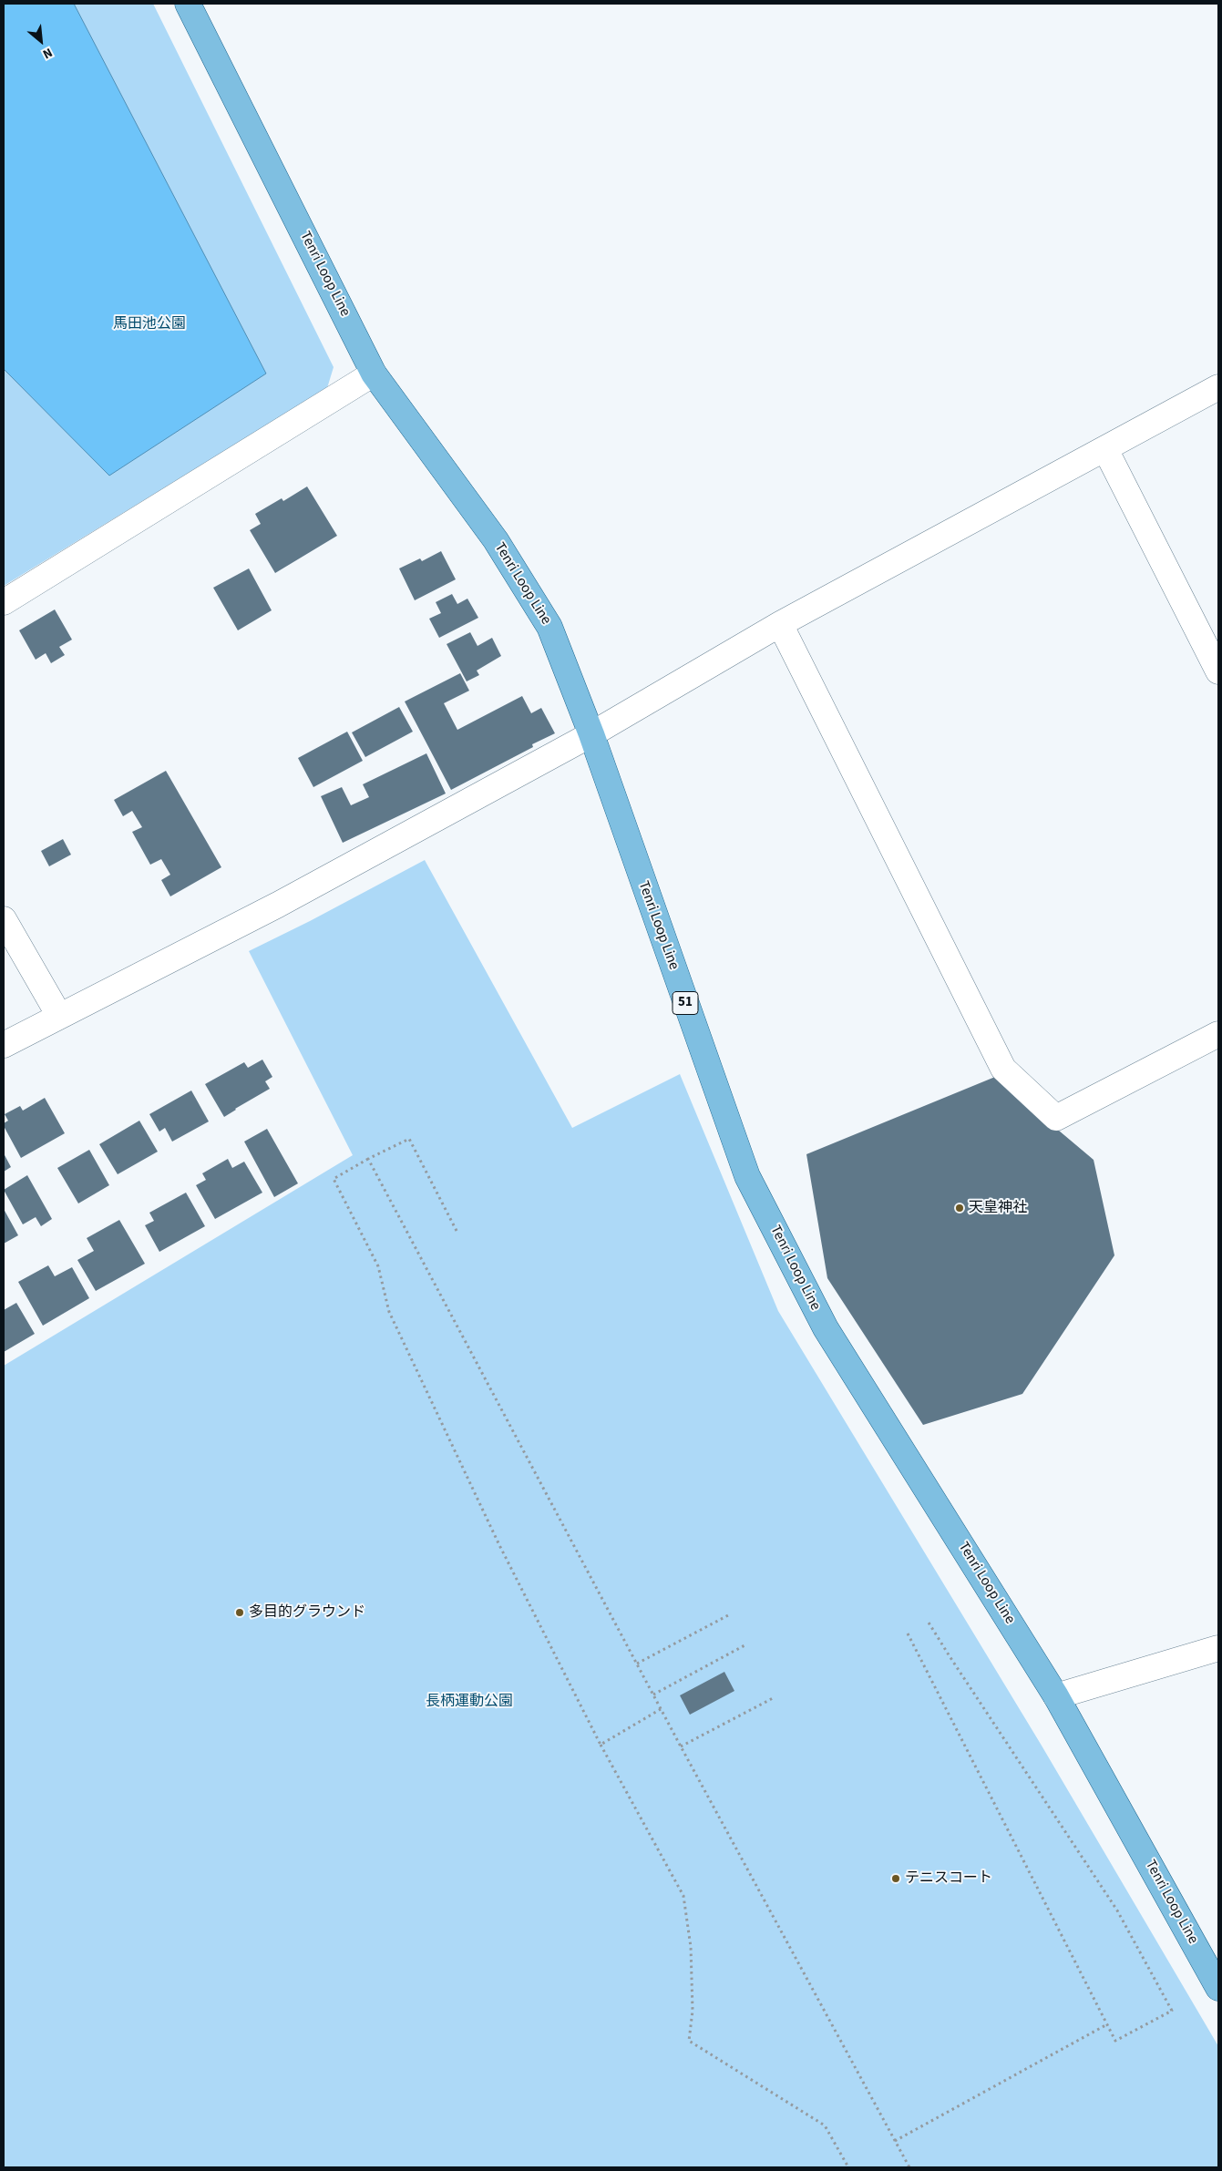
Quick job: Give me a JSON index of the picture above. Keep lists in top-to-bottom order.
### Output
{
  "streets": {
    "main road": ["Tenri Loop Line", "51"]
  },
  "parks": ["馬田池公園", "長柄運動公園"],
  "places": ["天皇神社", "多目的グラウンド", "テニスコート"],
  "north": "bottom right"
}
